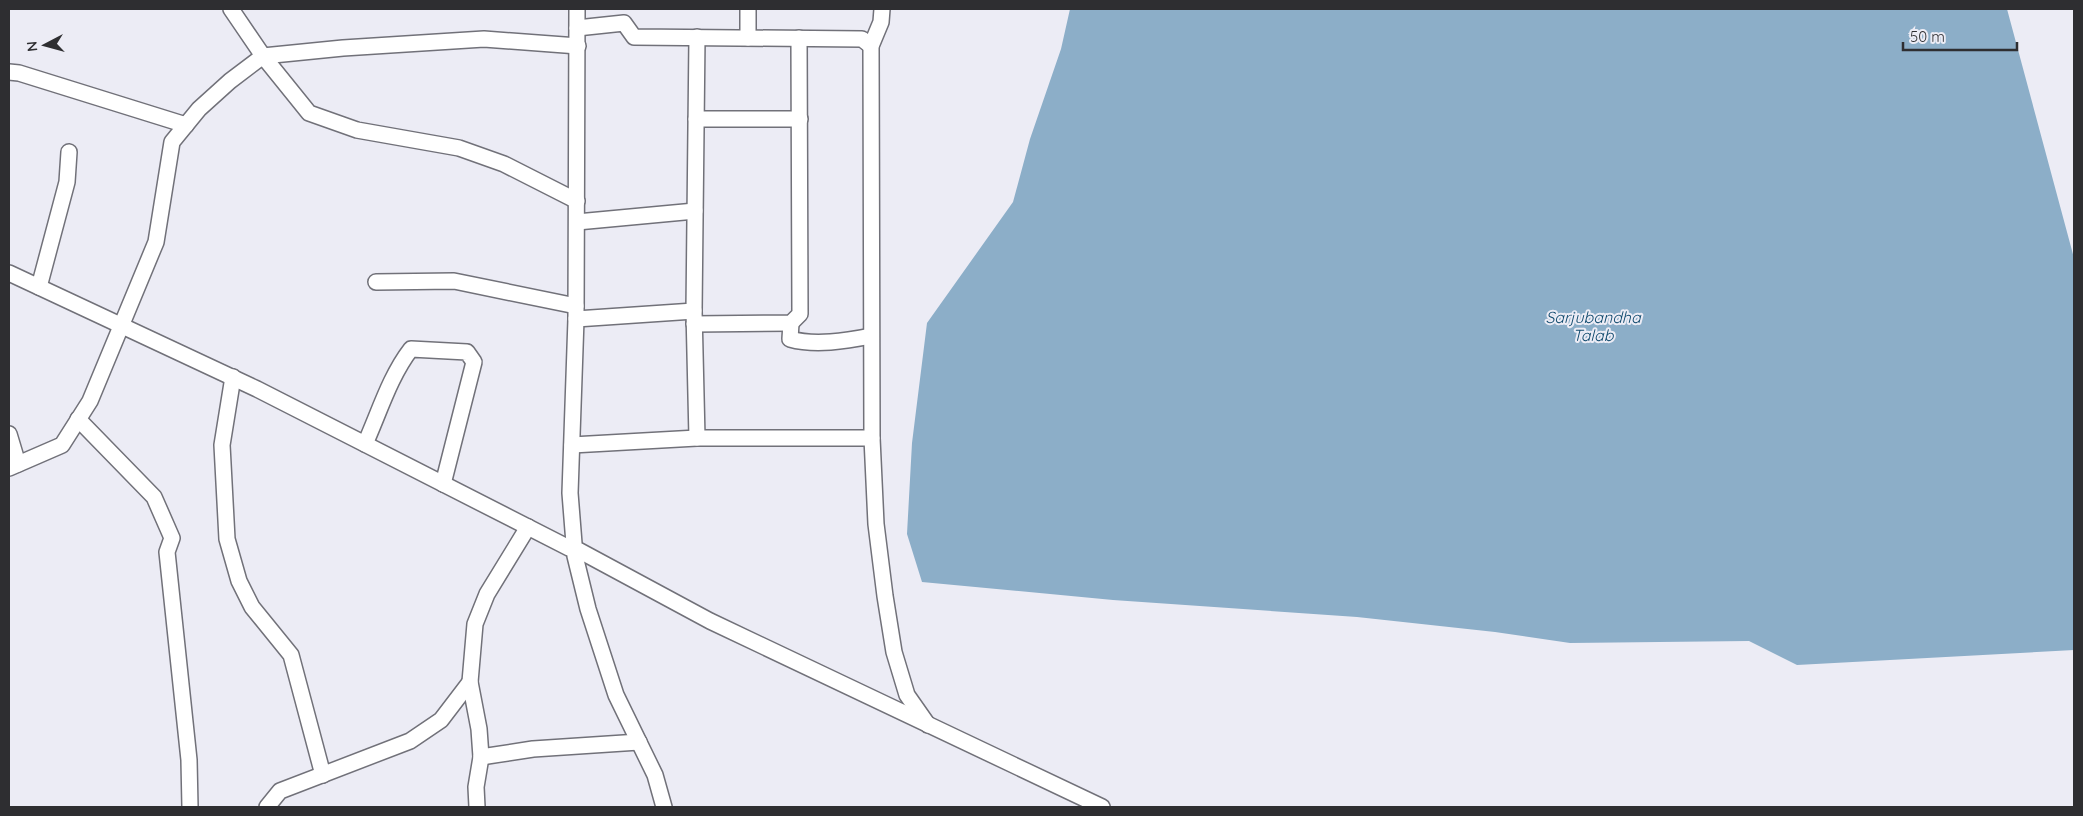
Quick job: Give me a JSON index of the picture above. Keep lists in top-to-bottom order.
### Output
{
  "water": ["Sarjubandha Talab"],
  "scale_bar": "50 m",
  "north": "left"
}
